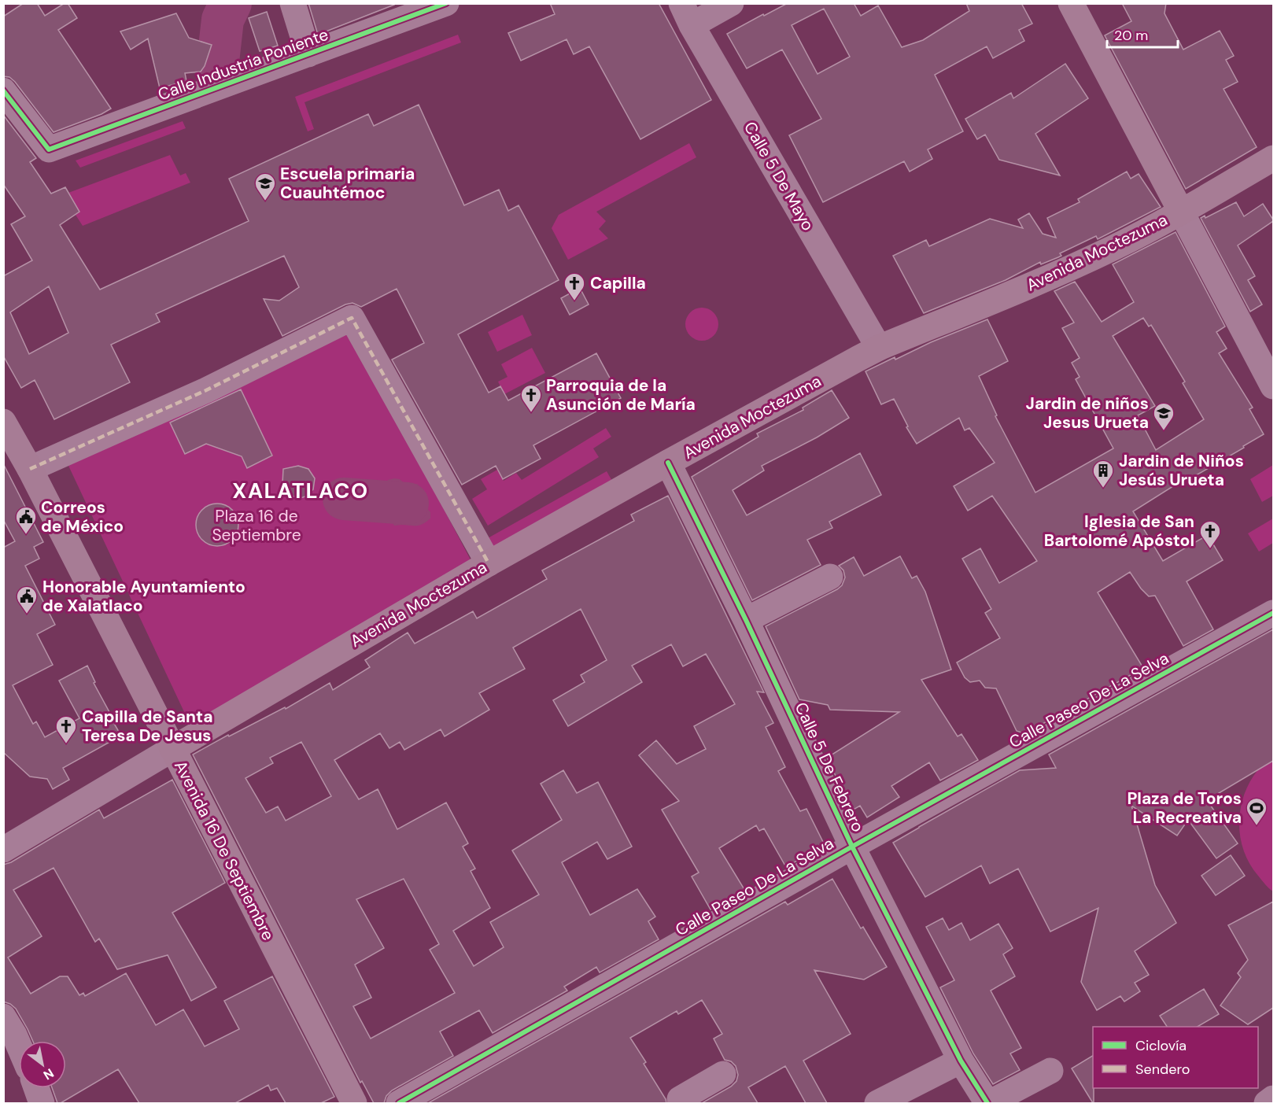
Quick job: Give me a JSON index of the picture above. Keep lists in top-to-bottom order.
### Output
{
  "streets": {
    "main road": ["Avenida Moctezuma", "Avenida 16 De Septiembre"],
    "street": [
      "Calle Industria Poniente",
      "Calle 5 De Mayo",
      "Calle Paseo De La Selva",
      "Calle 5 De Febrero"
    ]
  },
  "crossings": [
    ["Calle 5 De Mayo", "Avenida Moctezuma"],
    ["Avenida Moctezuma", "Calle 5 De Febrero"],
    ["Avenida Moctezuma", "Avenida 16 De Septiembre"],
    ["Calle Paseo De La Selva", "Calle 5 De Febrero"]
  ],
  "districts": ["XALATLACO"],
  "parks": ["Plaza 16 de Septiembre"],
  "places": {
    "school or university": ["Escuela primaria Cuauhtémoc", "Jardin de niños Jesus Urueta"],
    "church": [
      "Capilla",
      "Parroquia de la Asunción de María",
      "Iglesia de San Bartolomé Apóstol",
      "Capilla de Santa Teresa De Jesus"
    ],
    "building": ["Jardin de Niños Jesús Urueta"],
    "public building": ["Correos de México", "Honorable Ayuntamiento de Xalatlaco"],
    "sports": ["Plaza de Toros La Recreativa"]
  },
  "legend": ["Ciclovía", "Sendero"],
  "scale_bar": "20 m",
  "north": "bottom right"
}
